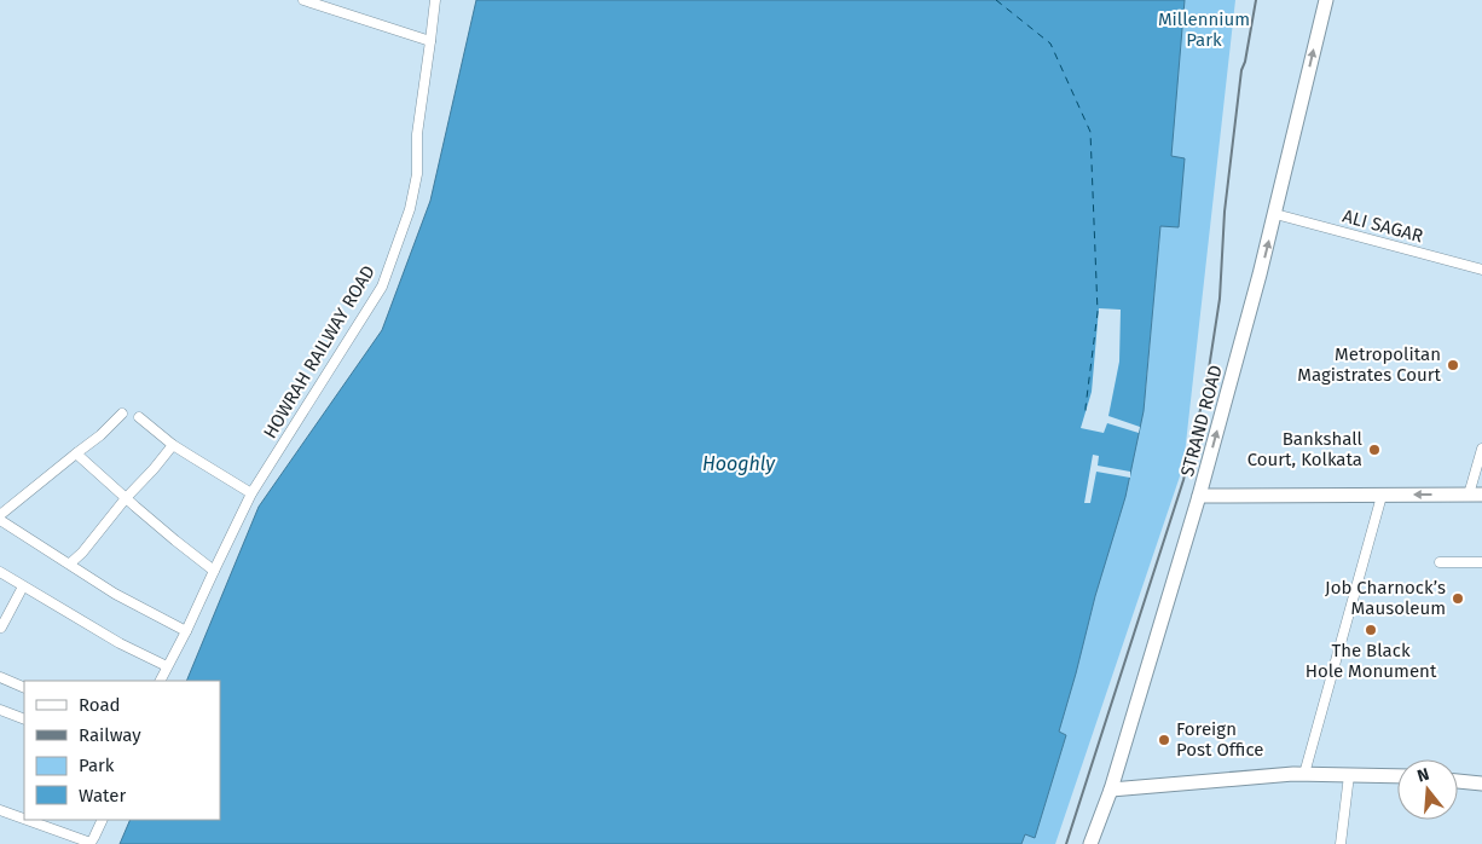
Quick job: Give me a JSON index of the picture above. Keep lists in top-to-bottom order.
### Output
{
  "streets": {
    "main road": ["STRAND ROAD"],
    "street": ["ALI SAGAR", "HOWRAH RAILWAY ROAD"]
  },
  "crossings": [
    ["ALI SAGAR", "STRAND ROAD"]
  ],
  "one_way": ["STRAND ROAD"],
  "water": ["Hooghly"],
  "parks": ["Millennium Park"],
  "places": [
    "Metropolitan Magistrates Court",
    "Bankshall Court, Kolkata",
    "Job Charnock’s Mausoleum",
    "The Black Hole Monument",
    "Foreign Post Office"
  ],
  "legend": [
    "Road",
    "Railway",
    "Park",
    "Water"
  ],
  "north": "top"
}
